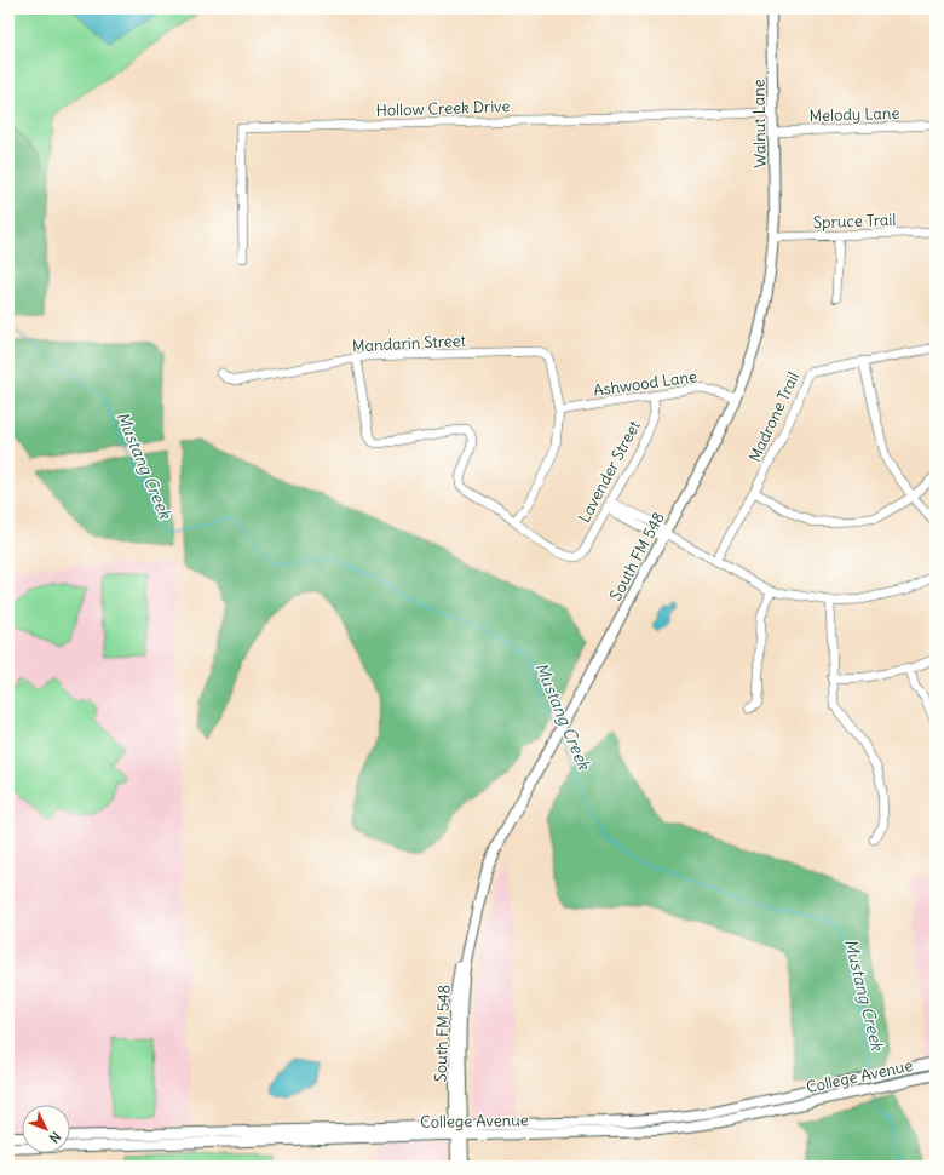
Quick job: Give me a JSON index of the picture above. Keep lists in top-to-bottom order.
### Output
{
  "streets": {
    "main road": ["Walnut Lane", "South FM 548", "College Avenue"],
    "street": [
      "Hollow Creek Drive",
      "Melody Lane",
      "Spruce Trail",
      "Mandarin Street",
      "Ashwood Lane",
      "Madrone Trail",
      "Lavender Street"
    ]
  },
  "crossings": [
    ["Hollow Creek Drive", "Walnut Lane"],
    ["Melody Lane", "Walnut Lane"],
    ["Walnut Lane", "Spruce Trail"],
    ["Walnut Lane", "South FM 548"],
    ["Spruce Trail", "South FM 548"],
    ["Mandarin Street", "Ashwood Lane"],
    ["Ashwood Lane", "Lavender Street"],
    ["Ashwood Lane", "South FM 548"],
    ["South FM 548", "College Avenue"]
  ],
  "water": ["Mustang Creek"],
  "north": "bottom right"
}
